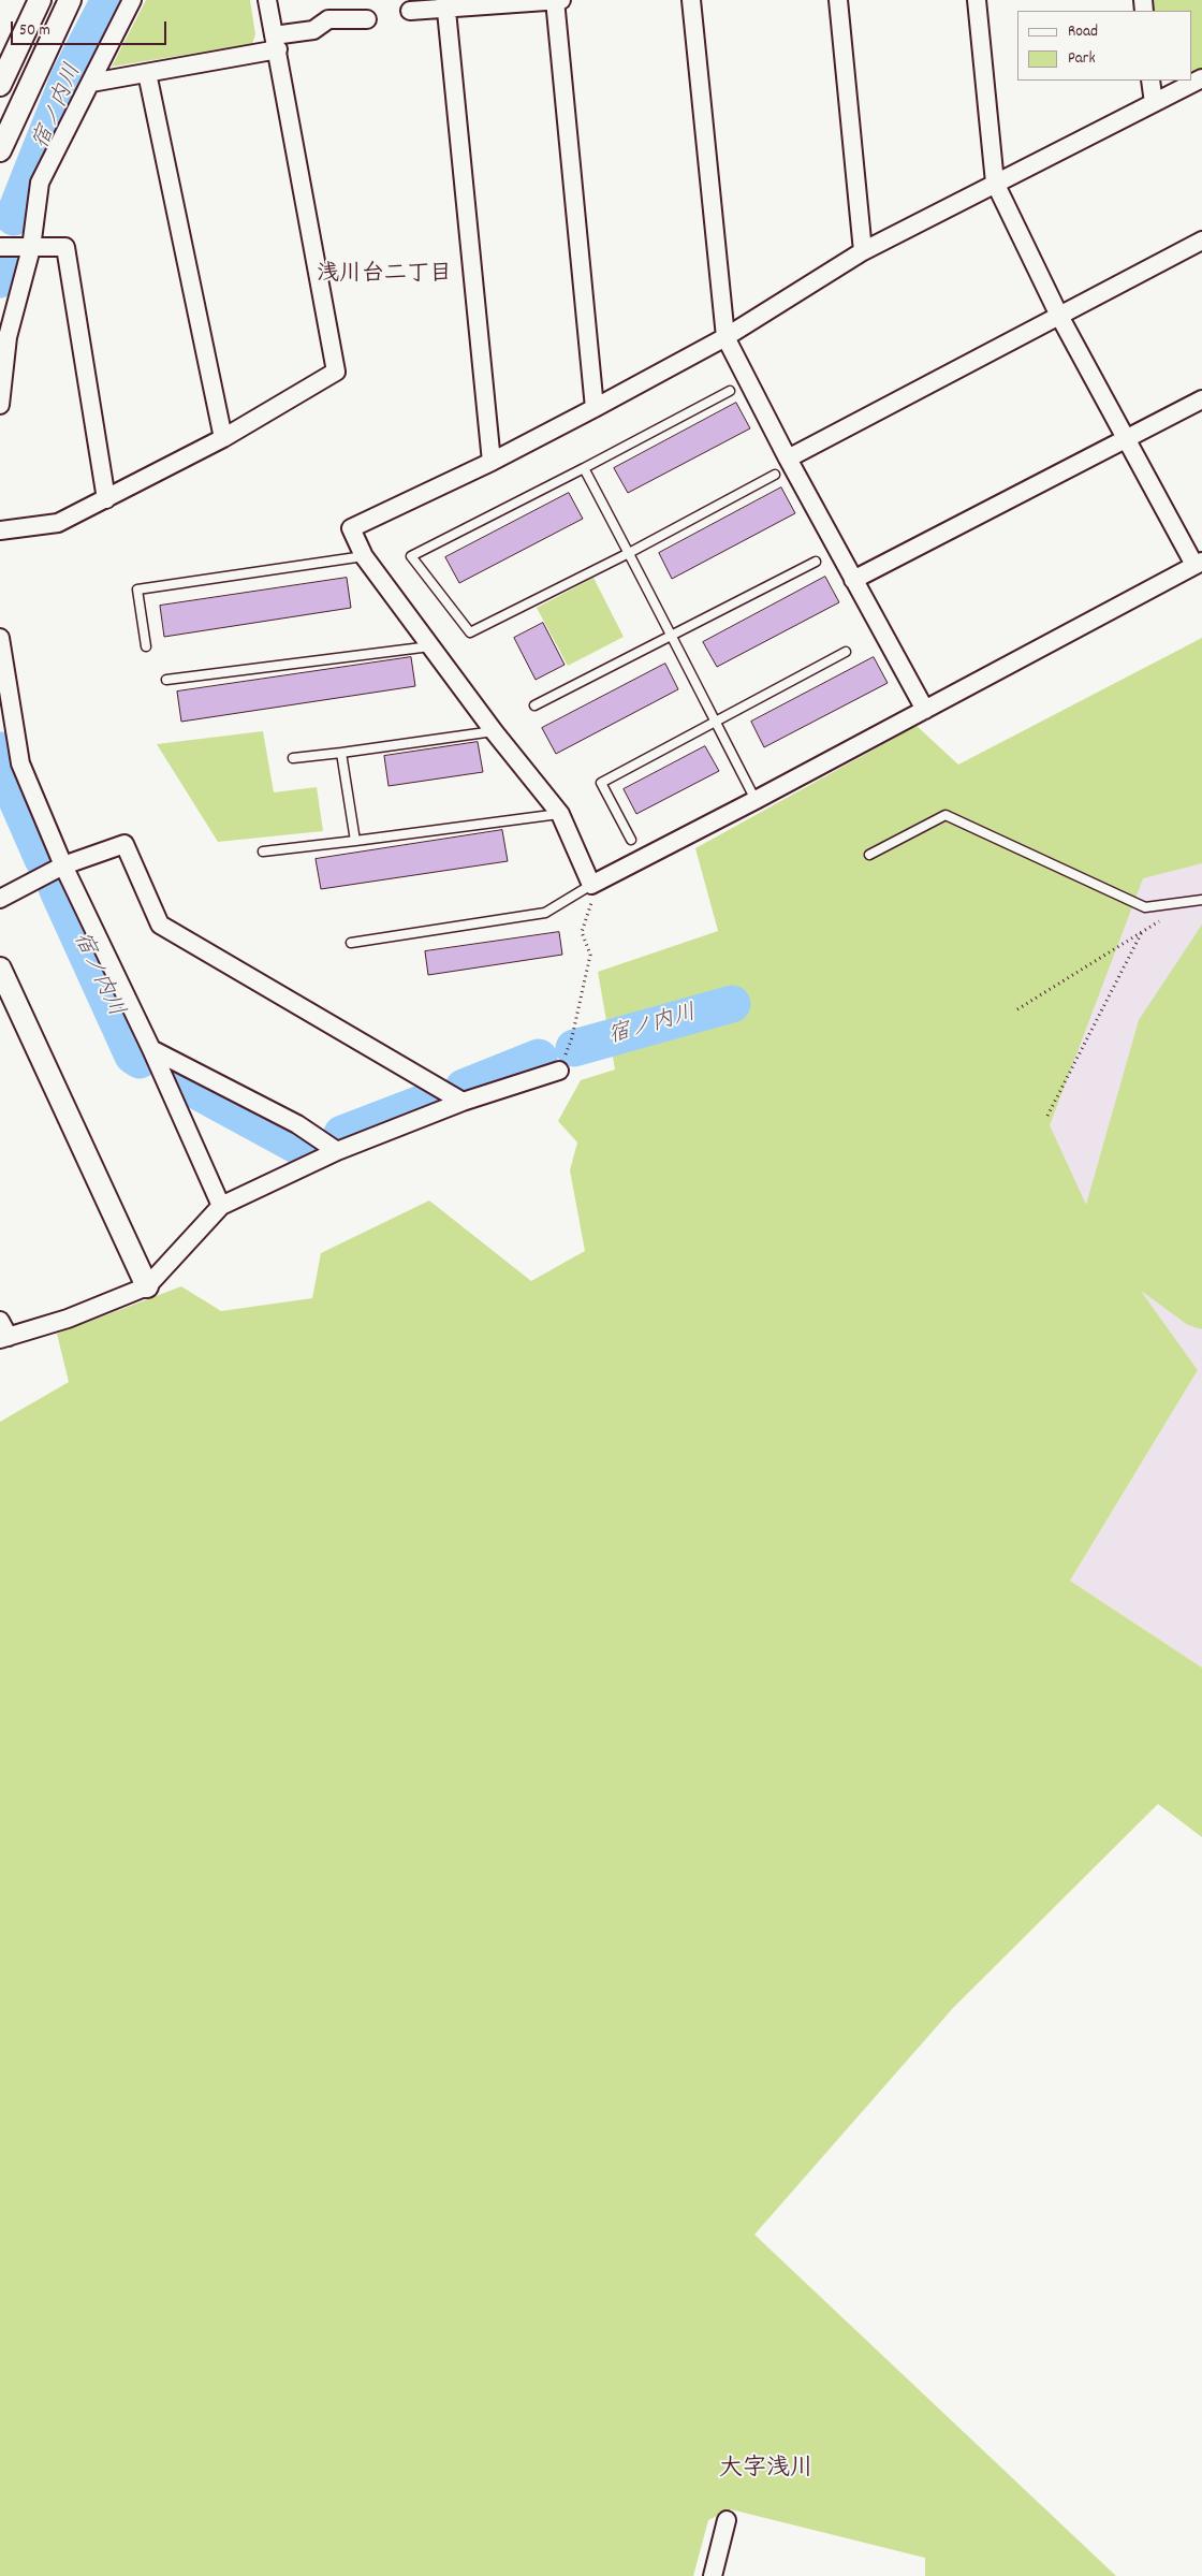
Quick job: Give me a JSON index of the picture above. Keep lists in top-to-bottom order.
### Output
{
  "districts": ["浅川台二丁目", "大字浅川"],
  "water": ["宿ノ内川"],
  "legend": ["Road", "Park"],
  "scale_bar": "50 m"
}
